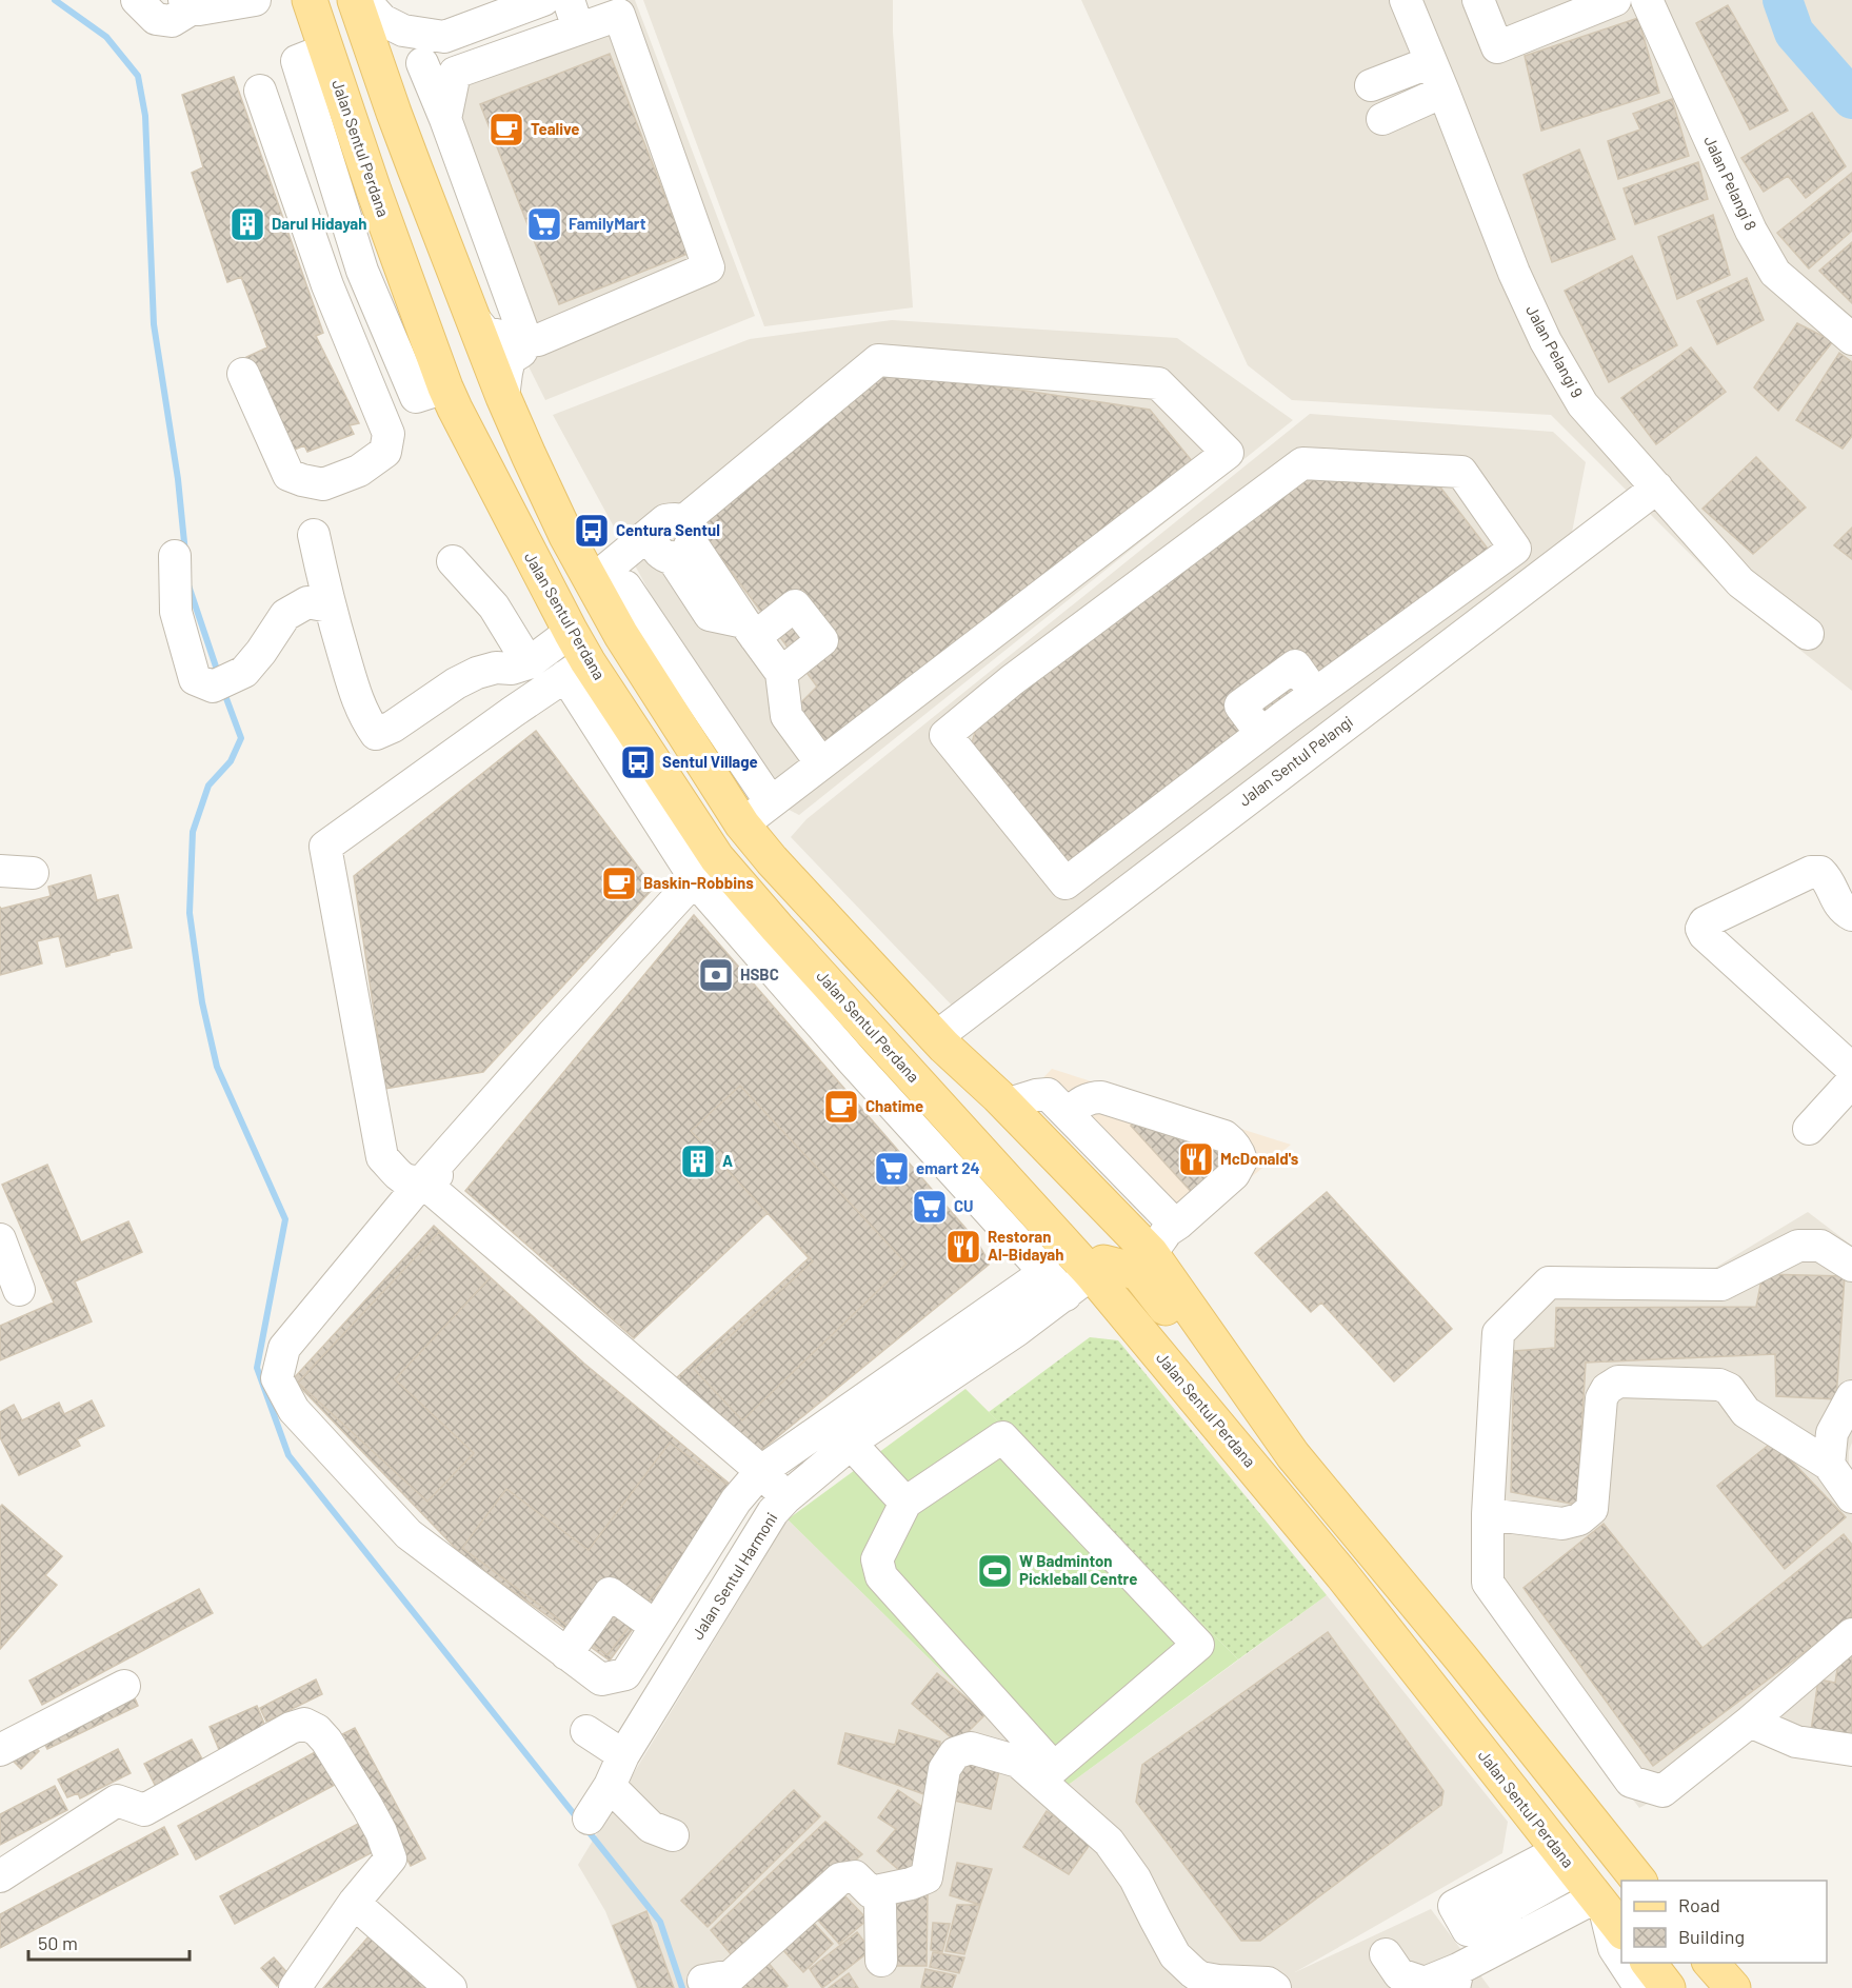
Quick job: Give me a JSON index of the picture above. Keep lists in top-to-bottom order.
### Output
{
  "streets": {
    "main road": ["Jalan Sentul Perdana"],
    "street": [
      "Jalan Pelangi 8",
      "Jalan Pelangi 9",
      "Jalan Sentul Pelangi",
      "Jalan Sentul Harmoni"
    ]
  },
  "crossings": [
    ["Jalan Sentul Perdana", "Jalan Sentul Harmoni"],
    ["Jalan Pelangi 9", "Jalan Sentul Pelangi"]
  ],
  "places": {
    "cafe": ["Tealive", "Baskin-Robbins", "Chatime"],
    "building": ["Darul Hidayah", "A"],
    "supermarket": ["FamilyMart", "emart 24", "CU"],
    "bus stop": ["Centura Sentul", "Sentul Village"],
    "bank": ["HSBC"],
    "restaurant": ["McDonald's", "Restoran Al-Bidayah"],
    "sports": ["W Badminton Pickleball Centre"]
  },
  "legend": ["Road", "Building"],
  "scale_bar": "50 m"
}
